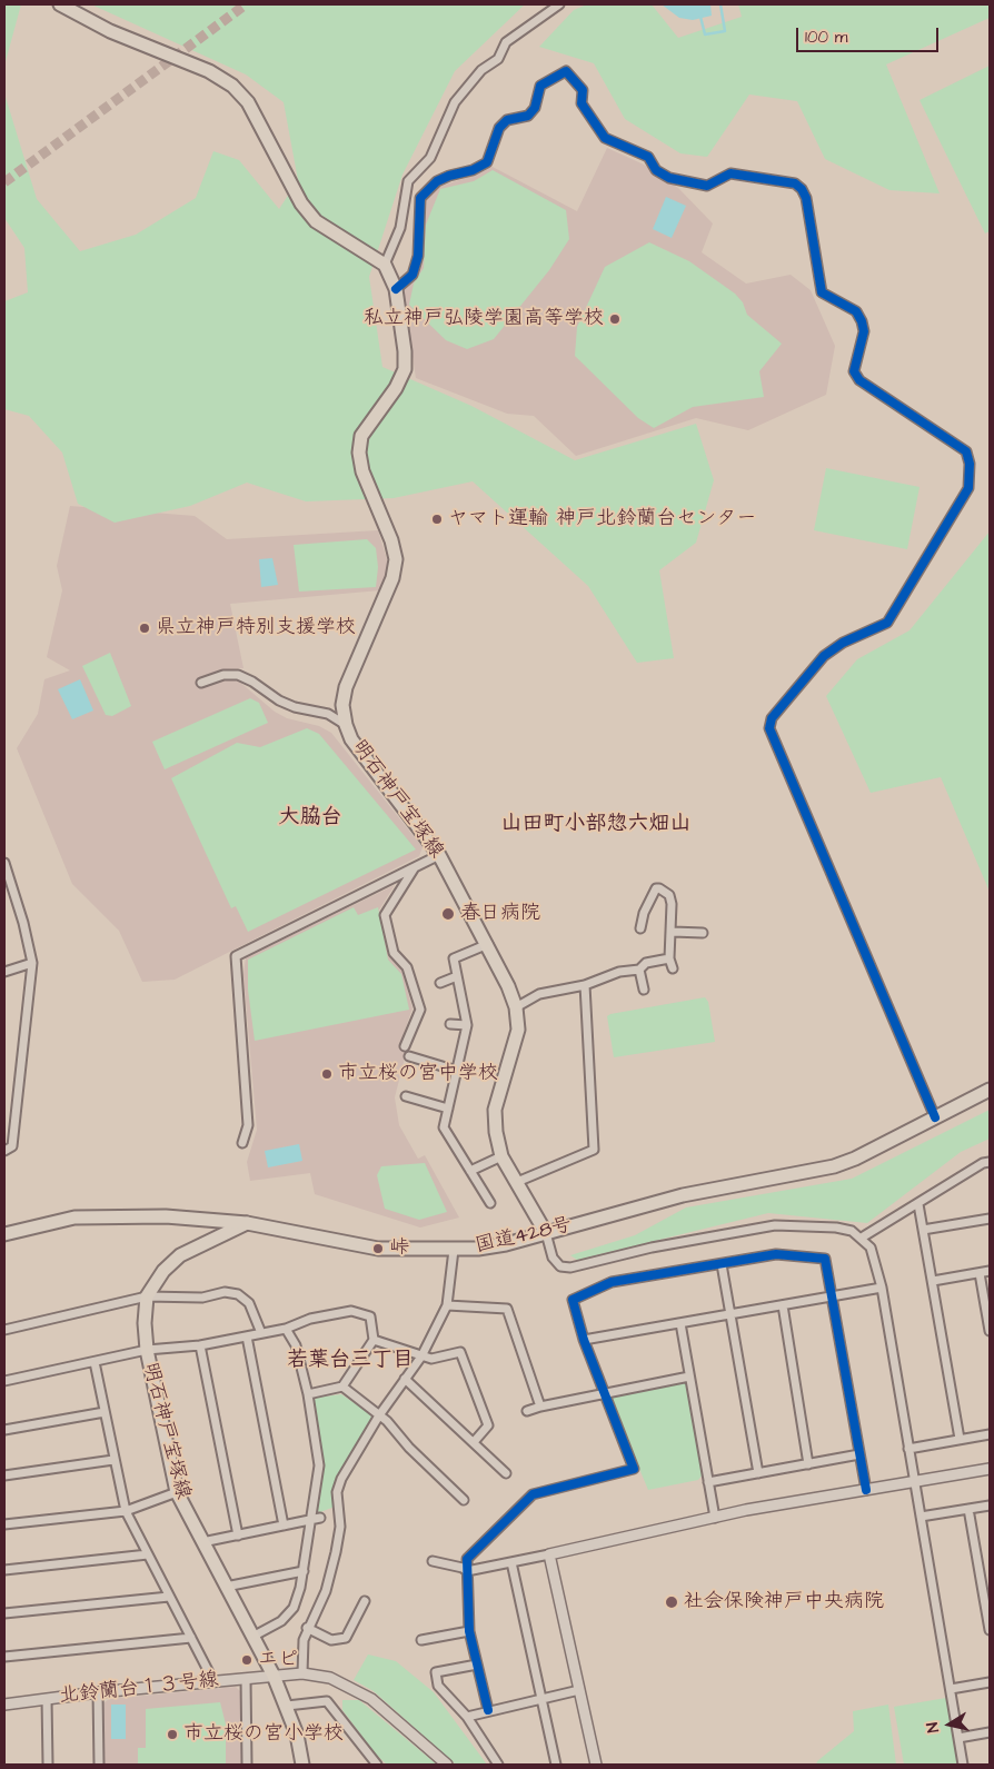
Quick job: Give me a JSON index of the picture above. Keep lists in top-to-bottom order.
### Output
{
  "streets": {
    "main road": ["明石神戸宝塚線", "国道428号"],
    "street": ["北鈴蘭台１３号線"]
  },
  "crossings": [
    ["明石神戸宝塚線", "国道428号"],
    ["明石神戸宝塚線", "北鈴蘭台１３号線"]
  ],
  "districts": ["大脇台", "山田町小部惣六畑山", "若葉台三丁目"],
  "places": [
    "私立神戸弘陵学園高等学校",
    "ヤマト運輸 神戸北鈴蘭台センター",
    "県立神戸特別支援学校",
    "春日病院",
    "市立桜の宮中学校",
    "峠",
    "社会保険神戸中央病院",
    "エピ",
    "市立桜の宮小学校"
  ],
  "scale_bar": "100 m",
  "north": "left"
}
